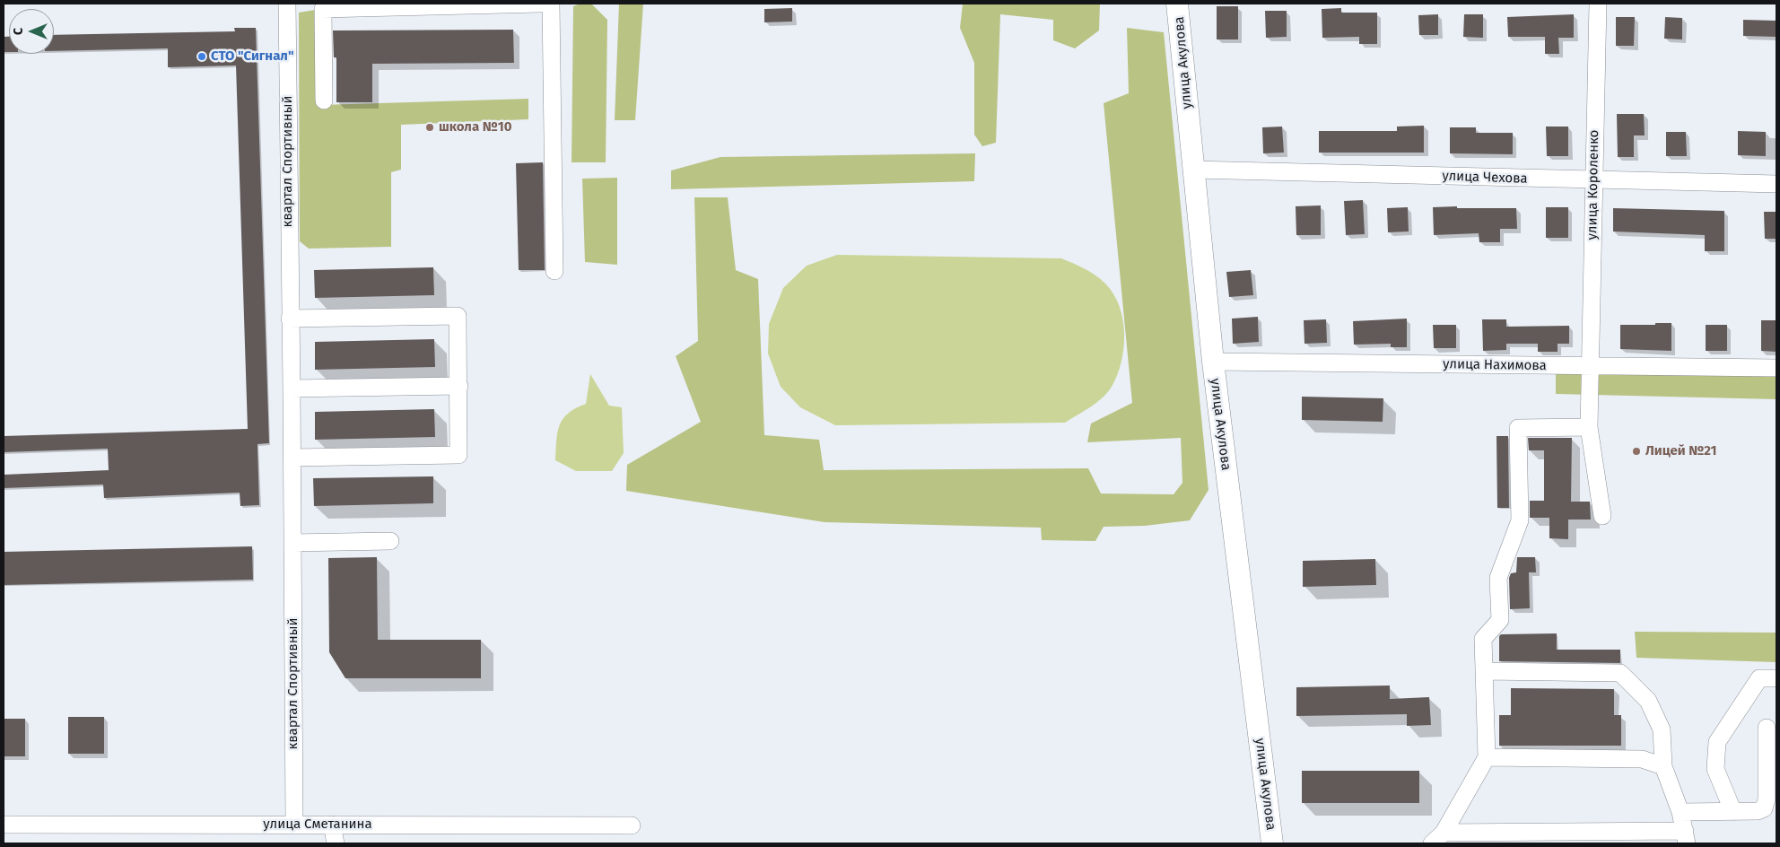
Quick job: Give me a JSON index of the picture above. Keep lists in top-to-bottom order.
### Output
{
  "streets": {
    "main road": ["улица Акулова"],
    "street": [
      "квартал Спортивный",
      "улица Чехова",
      "улица Короленко",
      "улица Нахимова",
      "улица Сметанина"
    ]
  },
  "crossings": [
    ["улица Акулова", "улица Чехова"],
    ["улица Акулова", "улица Нахимова"],
    ["квартал Спортивный", "улица Сметанина"],
    ["улица Чехова", "улица Короленко"],
    ["улица Короленко", "улица Нахимова"]
  ],
  "places": ["СТО \"Сигнал\"", "школа №10", "Лицей №21"],
  "north": "left"
}
